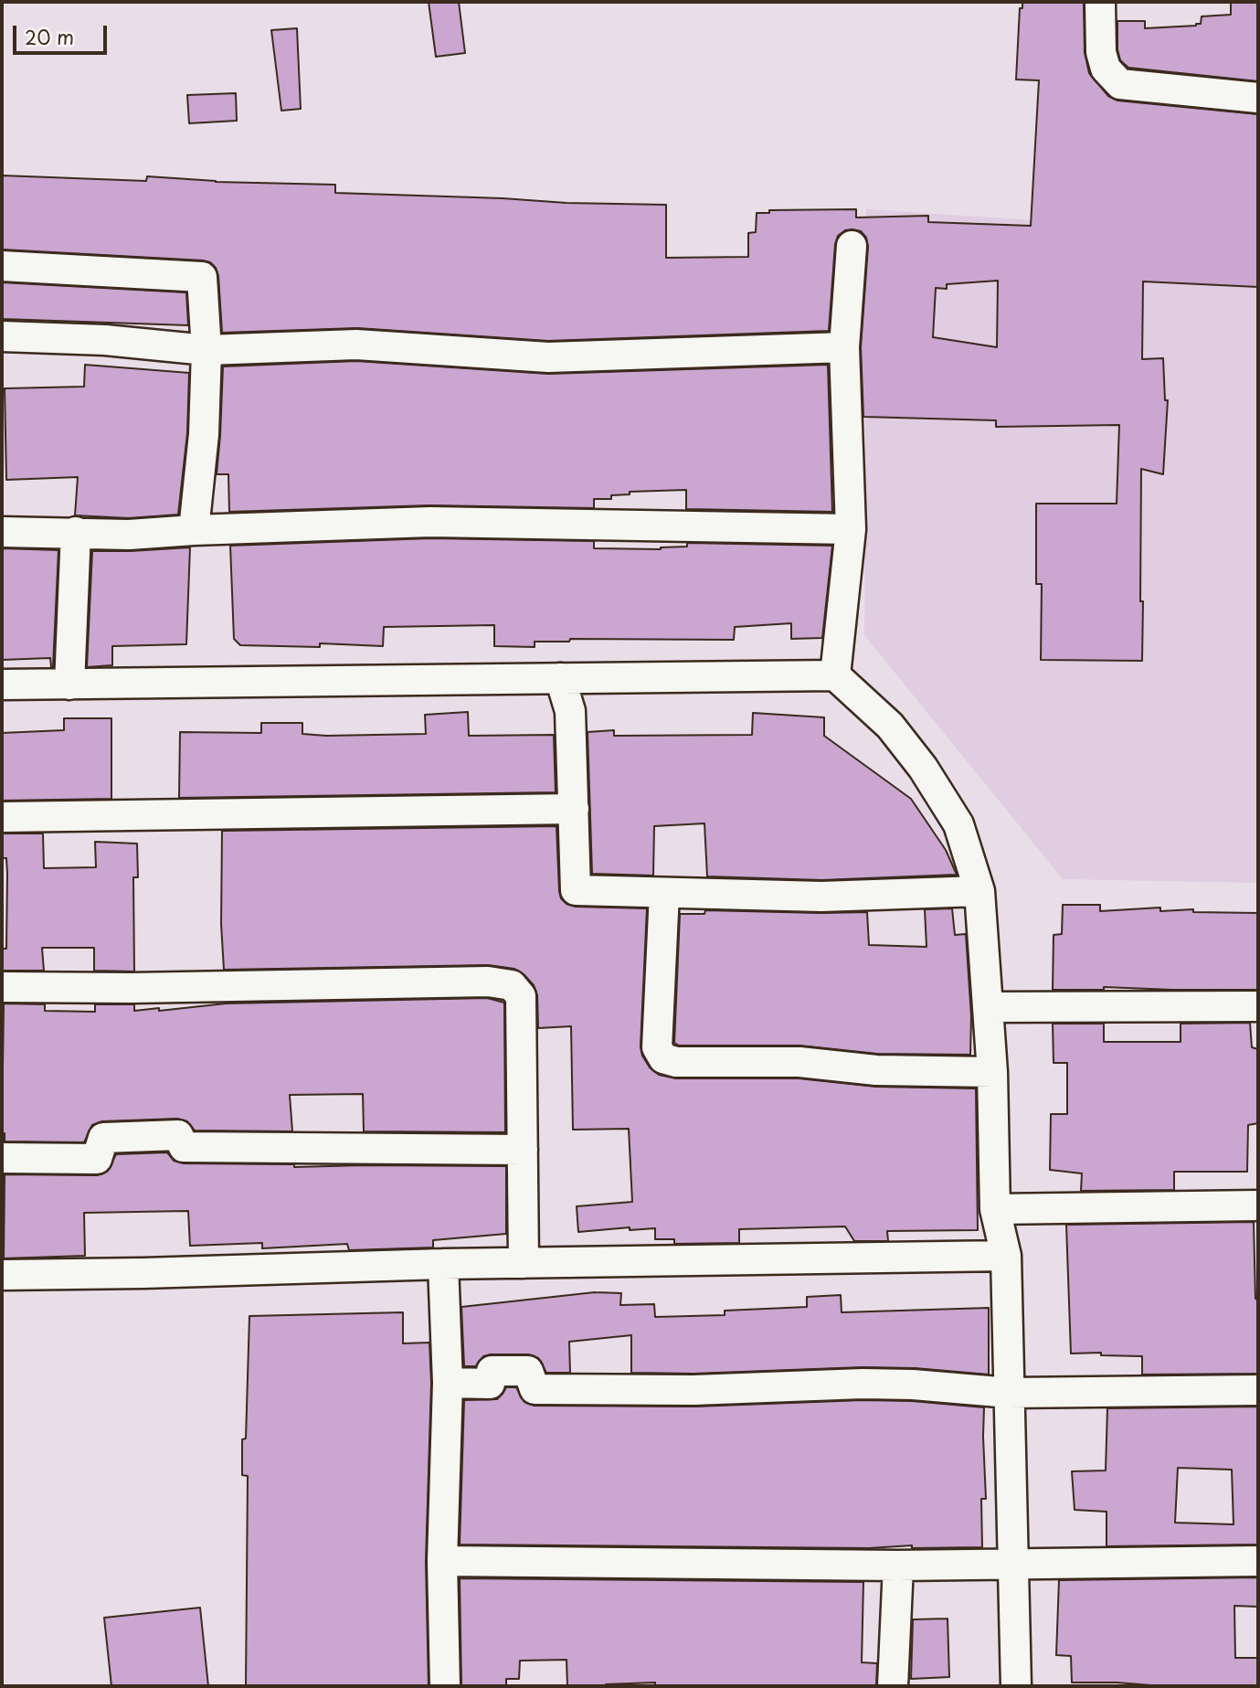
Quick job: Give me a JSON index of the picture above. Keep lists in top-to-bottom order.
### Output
{
  "scale_bar": "20 m"
}
